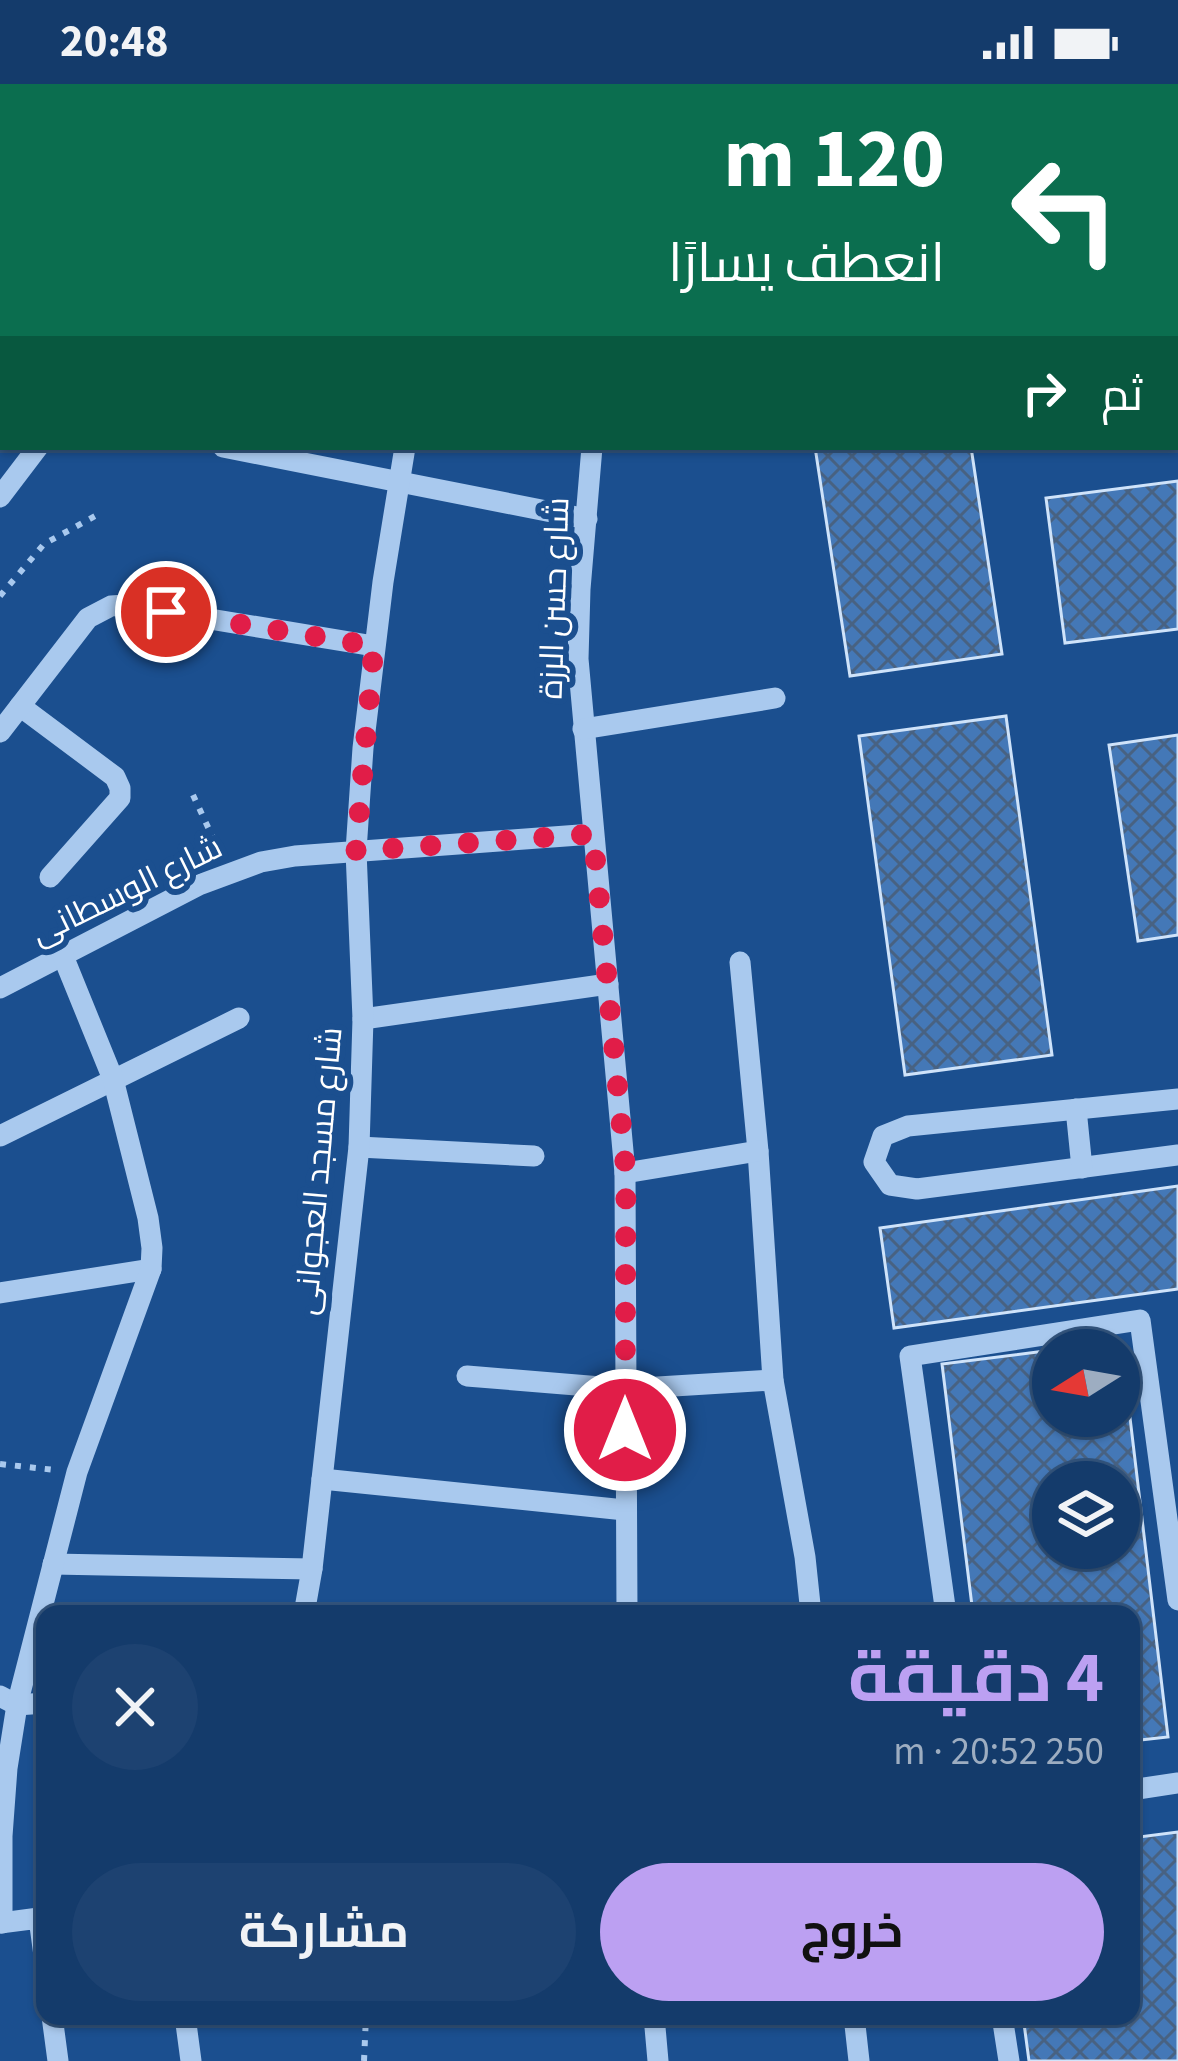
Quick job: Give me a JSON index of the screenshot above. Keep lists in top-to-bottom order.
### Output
{
  "streets": {
    "street": ["شارع حسن الرزة", "شارع الوسطانى", "شارع مسجد العجوانى"]
  },
  "crossings": [
    ["شارع حسن الرزة", "شارع الوسطانى"],
    ["شارع الوسطانى", "شارع مسجد العجوانى"]
  ],
  "north": "left",
  "page": {
    "status": "20:48",
    "turn": ["120 m", "انعطف يسارًا"],
    "then": "ثم",
    "heading": ["4 دقيقة", "250 m · 20:52"],
    "buttons": ["خروج", "مشاركة"]
  }
}
